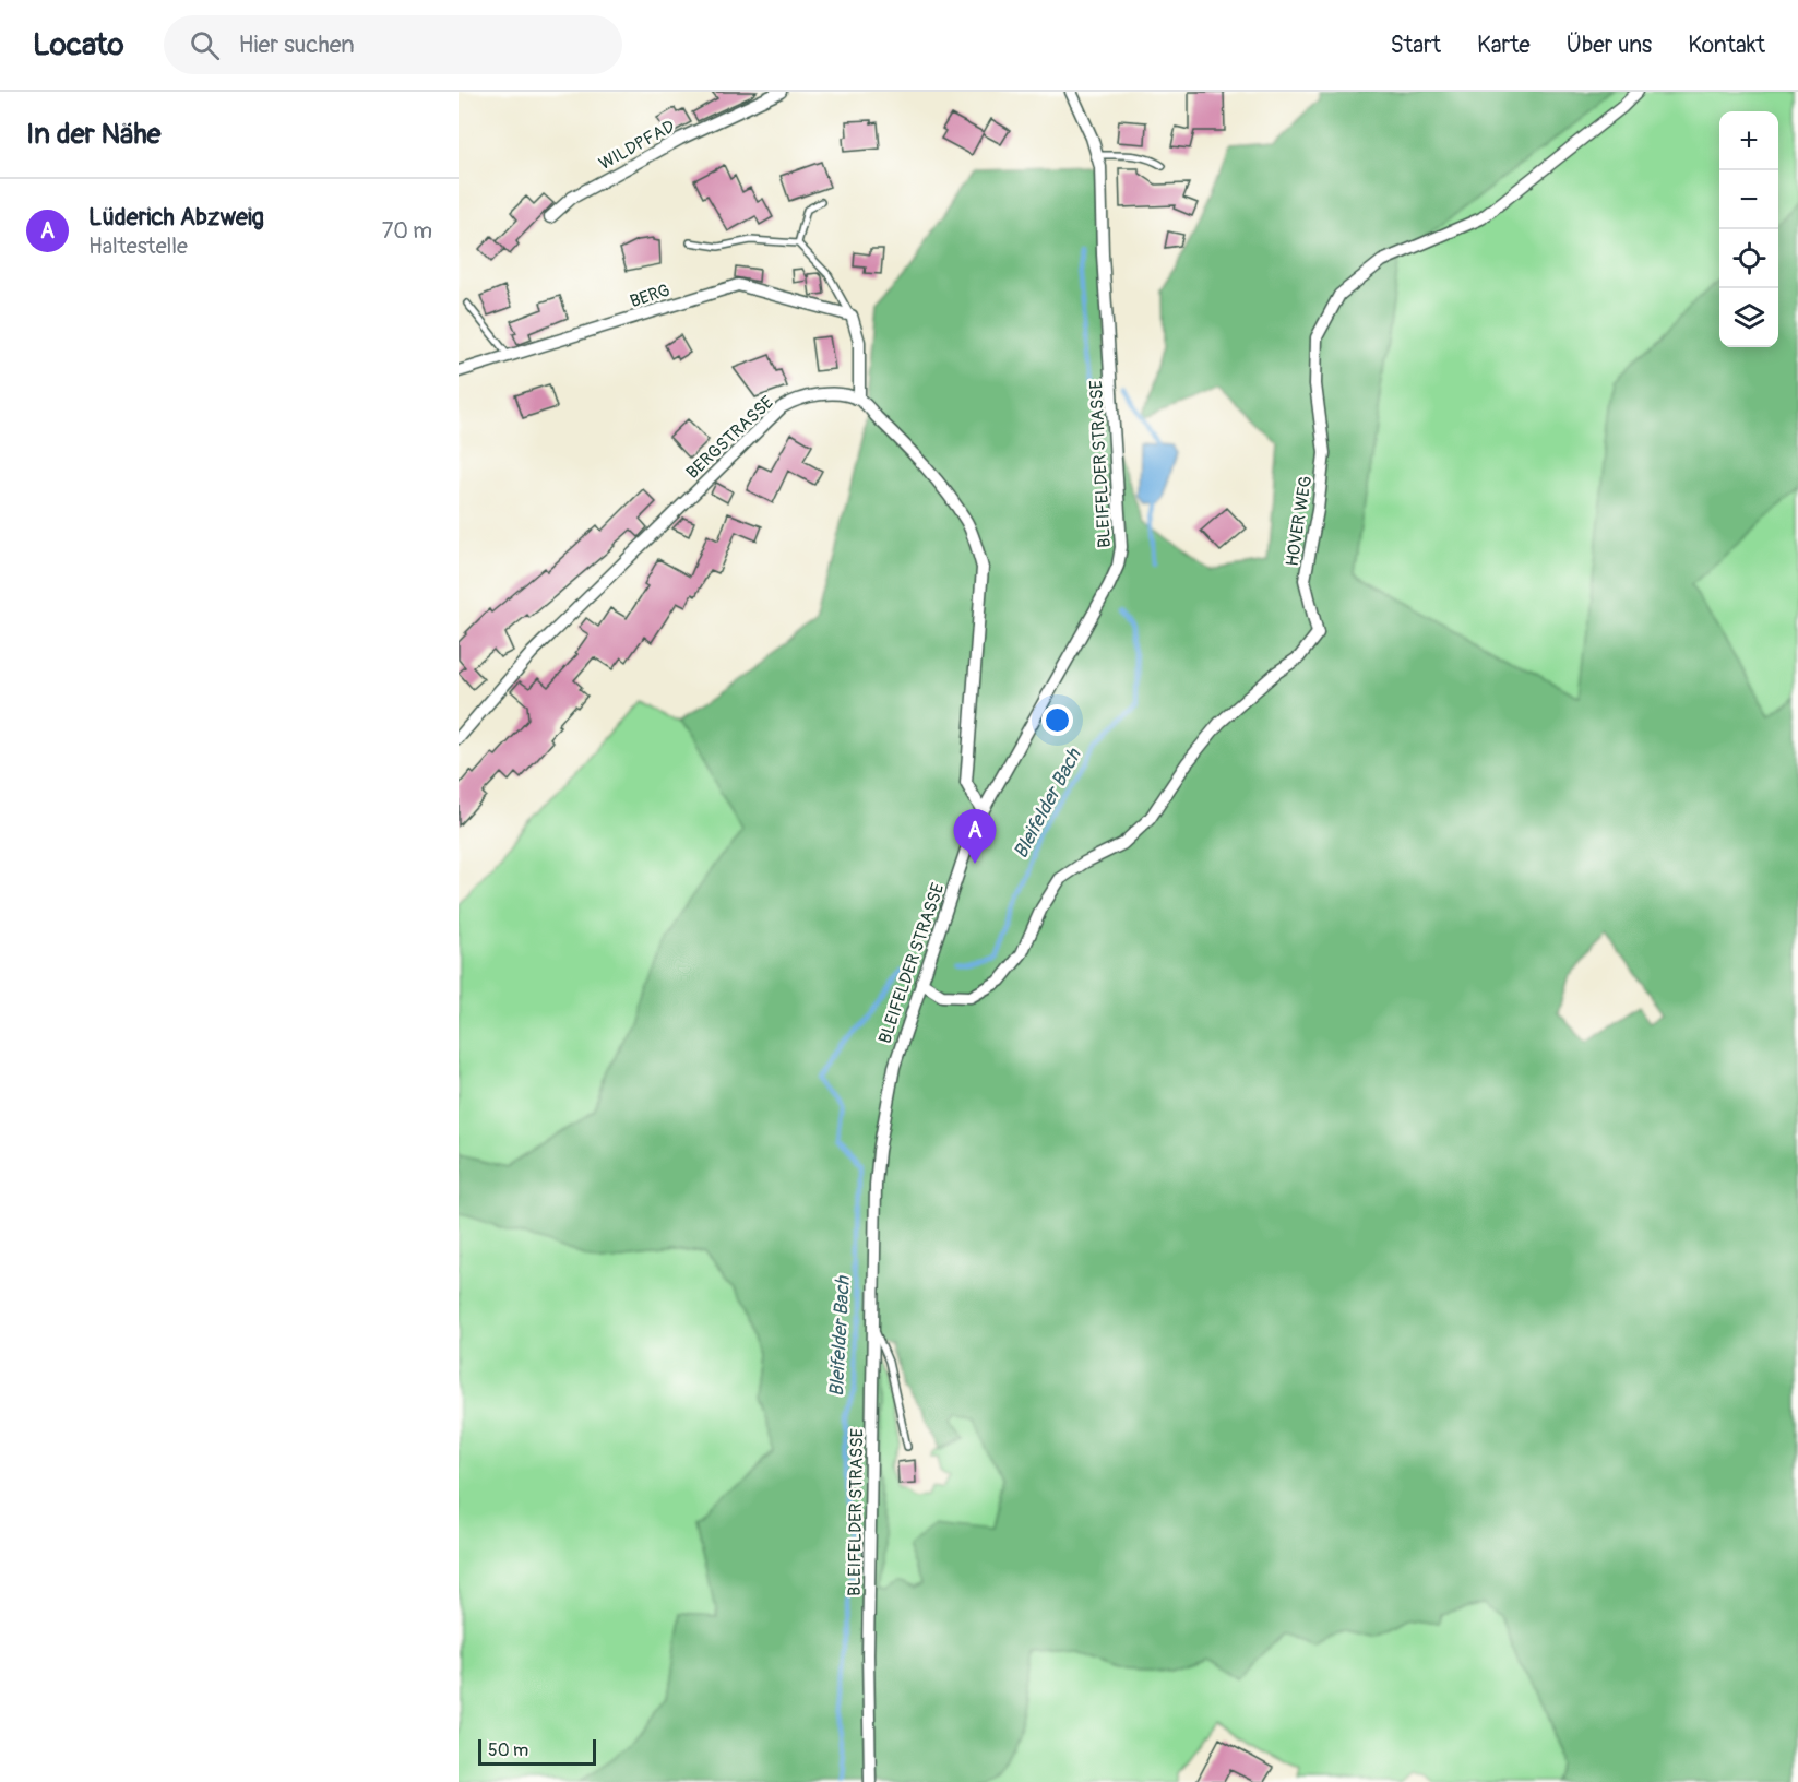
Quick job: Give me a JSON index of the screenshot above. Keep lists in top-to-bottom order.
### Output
{
  "streets": {
    "street": [
      "WILDPFAD",
      "BERG",
      "BERGSTRASSE",
      "BLEIFELDER STRASSE",
      "HOVER WEG"
    ]
  },
  "crossings": [
    ["BLEIFELDER STRASSE", "HOVER WEG"]
  ],
  "water": ["Bleifelder Bach"],
  "scale_bar": "50 m",
  "page": {
    "header": "Locato",
    "search": "Hier suchen",
    "nav": [
      "Start",
      "Karte",
      "Über uns",
      "Kontakt"
    ],
    "heading": "In der Nähe",
    "map_buttons": ["+", "−"],
    "list": [
      {
        "mark": "A",
        "name": "Lüderich Abzweig",
        "note": "Haltestelle",
        "value": "70 m"
      }
    ],
    "pins": "A",
    "scale": "50 m"
  }
}
